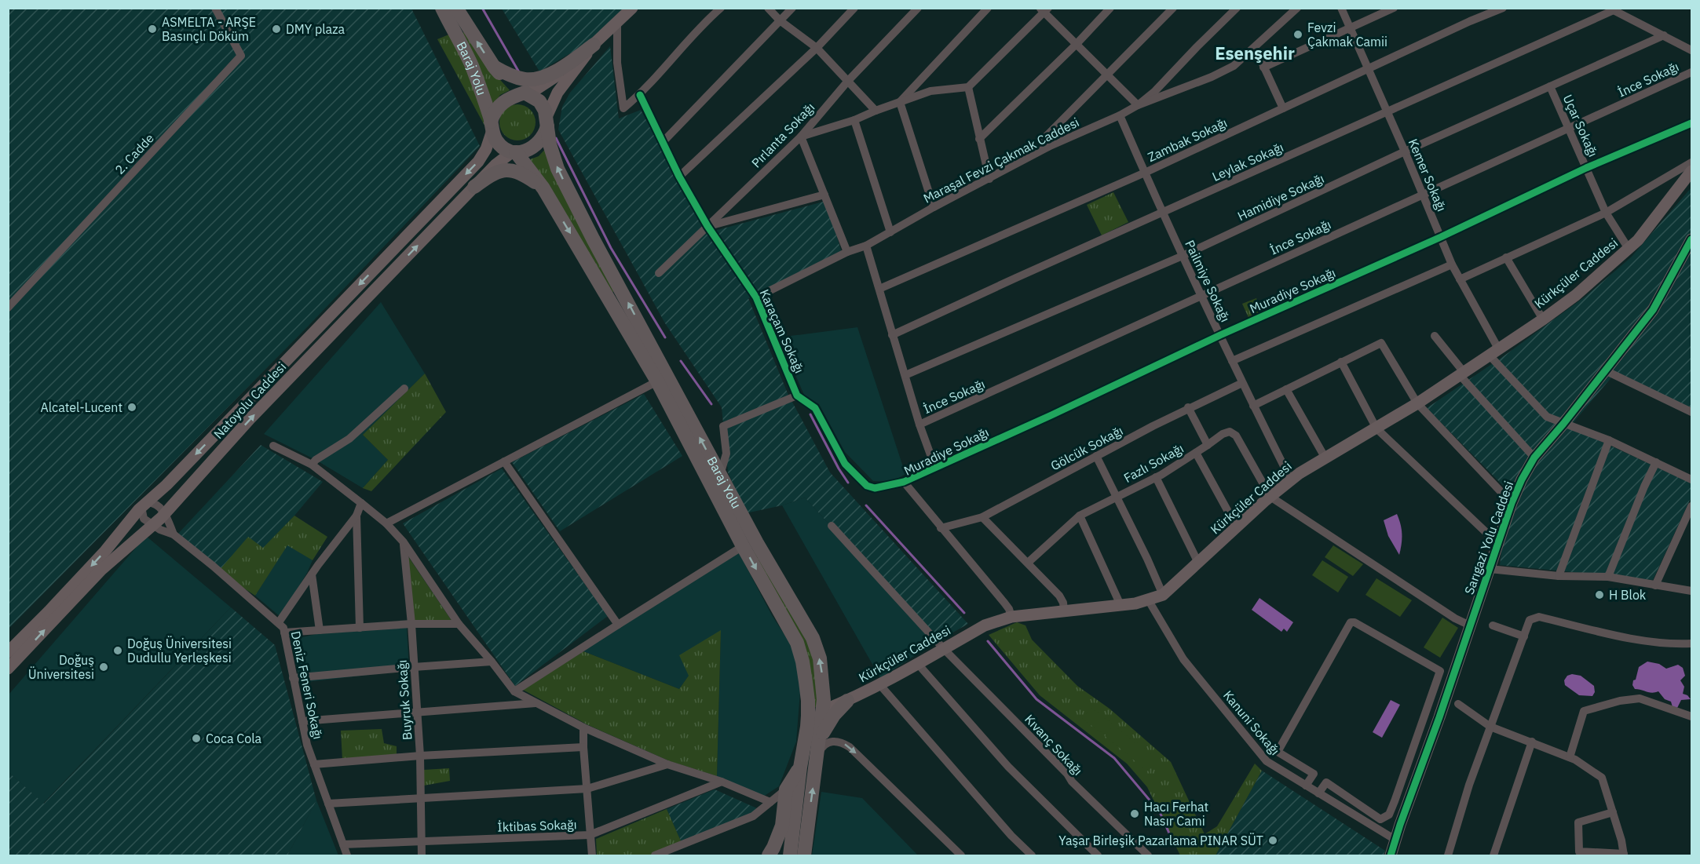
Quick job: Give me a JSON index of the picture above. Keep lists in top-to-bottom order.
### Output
{
  "streets": {
    "main road": [
      "Baraj Yolu",
      "Kürkçüler Caddesi",
      "Natoyolu Caddesi",
      "Sarıgazi Yolu Caddesi"
    ],
    "street": [
      "İnce Sokağı",
      "Uçar Sokağı",
      "Pırlanta Sokağı",
      "Zambak Sokağı",
      "2. Cadde",
      "Maraşal Fevzi Çakmak Caddesi",
      "Leylak Sokağı",
      "Kemer Sokağı",
      "Hamidiye Sokağı",
      "Pailmiye Sokağı",
      "Muradiye Sokağı",
      "Karaçam Sokağı",
      "Gölcük Sokağı",
      "Fazlı Sokağı",
      "Deniz Feneri Sokağı",
      "Buyruk Sokağı",
      "Kanuni Sokağı",
      "Kıvanç Sokağı",
      "İktibas Sokağı"
    ]
  },
  "crossings": [
    ["Baraj Yolu", "Kürkçüler Caddesi"],
    ["Baraj Yolu", "Natoyolu Caddesi"],
    ["İnce Sokağı", "Uçar Sokağı"],
    ["İnce Sokağı", "Kemer Sokağı"],
    ["İnce Sokağı", "Pailmiye Sokağı"],
    ["Uçar Sokağı", "Hamidiye Sokağı"],
    ["Uçar Sokağı", "Kürkçüler Caddesi"],
    ["Uçar Sokağı", "Muradiye Sokağı"],
    ["Pırlanta Sokağı", "Karaçam Sokağı"],
    ["Zambak Sokağı", "Kemer Sokağı"],
    ["Zambak Sokağı", "Pailmiye Sokağı"],
    ["Maraşal Fevzi Çakmak Caddesi", "Pailmiye Sokağı"],
    ["Maraşal Fevzi Çakmak Caddesi", "Karaçam Sokağı"],
    ["Leylak Sokağı", "Kemer Sokağı"],
    ["Leylak Sokağı", "Pailmiye Sokağı"],
    ["Kemer Sokağı", "Hamidiye Sokağı"],
    ["Kemer Sokağı", "Kürkçüler Caddesi"],
    ["Kemer Sokağı", "Muradiye Sokağı"],
    ["Kemer Sokağı", "Sarıgazi Yolu Caddesi"],
    ["Hamidiye Sokağı", "Pailmiye Sokağı"],
    ["Kürkçüler Caddesi", "Pailmiye Sokağı"],
    ["Kürkçüler Caddesi", "Muradiye Sokağı"],
    ["Kürkçüler Caddesi", "Fazlı Sokağı"],
    ["Kürkçüler Caddesi", "Kanuni Sokağı"],
    ["Kürkçüler Caddesi", "Kıvanç Sokağı"],
    ["Pailmiye Sokağı", "Muradiye Sokağı"],
    ["Pailmiye Sokağı", "Gölcük Sokağı"],
    ["Muradiye Sokağı", "Gölcük Sokağı"],
    ["Natoyolu Caddesi", "Deniz Feneri Sokağı"],
    ["Sarıgazi Yolu Caddesi", "Kanuni Sokağı"],
    ["Deniz Feneri Sokağı", "İktibas Sokağı"],
    ["Buyruk Sokağı", "İktibas Sokağı"]
  ],
  "districts": ["Esenşehir"],
  "places": [
    "ASMELTA - ARŞE Basınçlı Döküm",
    "DMY plaza",
    "Fevzi Çakmak Camii",
    "Alcatel-Lucent",
    "H Blok",
    "Doğuş Üniversitesi Dudullu Yerleşkesi",
    "Doğuş Üniversitesi",
    "Coca Cola",
    "Hacı Ferhat Nasır Cami",
    "Yaşar Birleşik Pazarlama PINAR SÜT"
  ]
}
